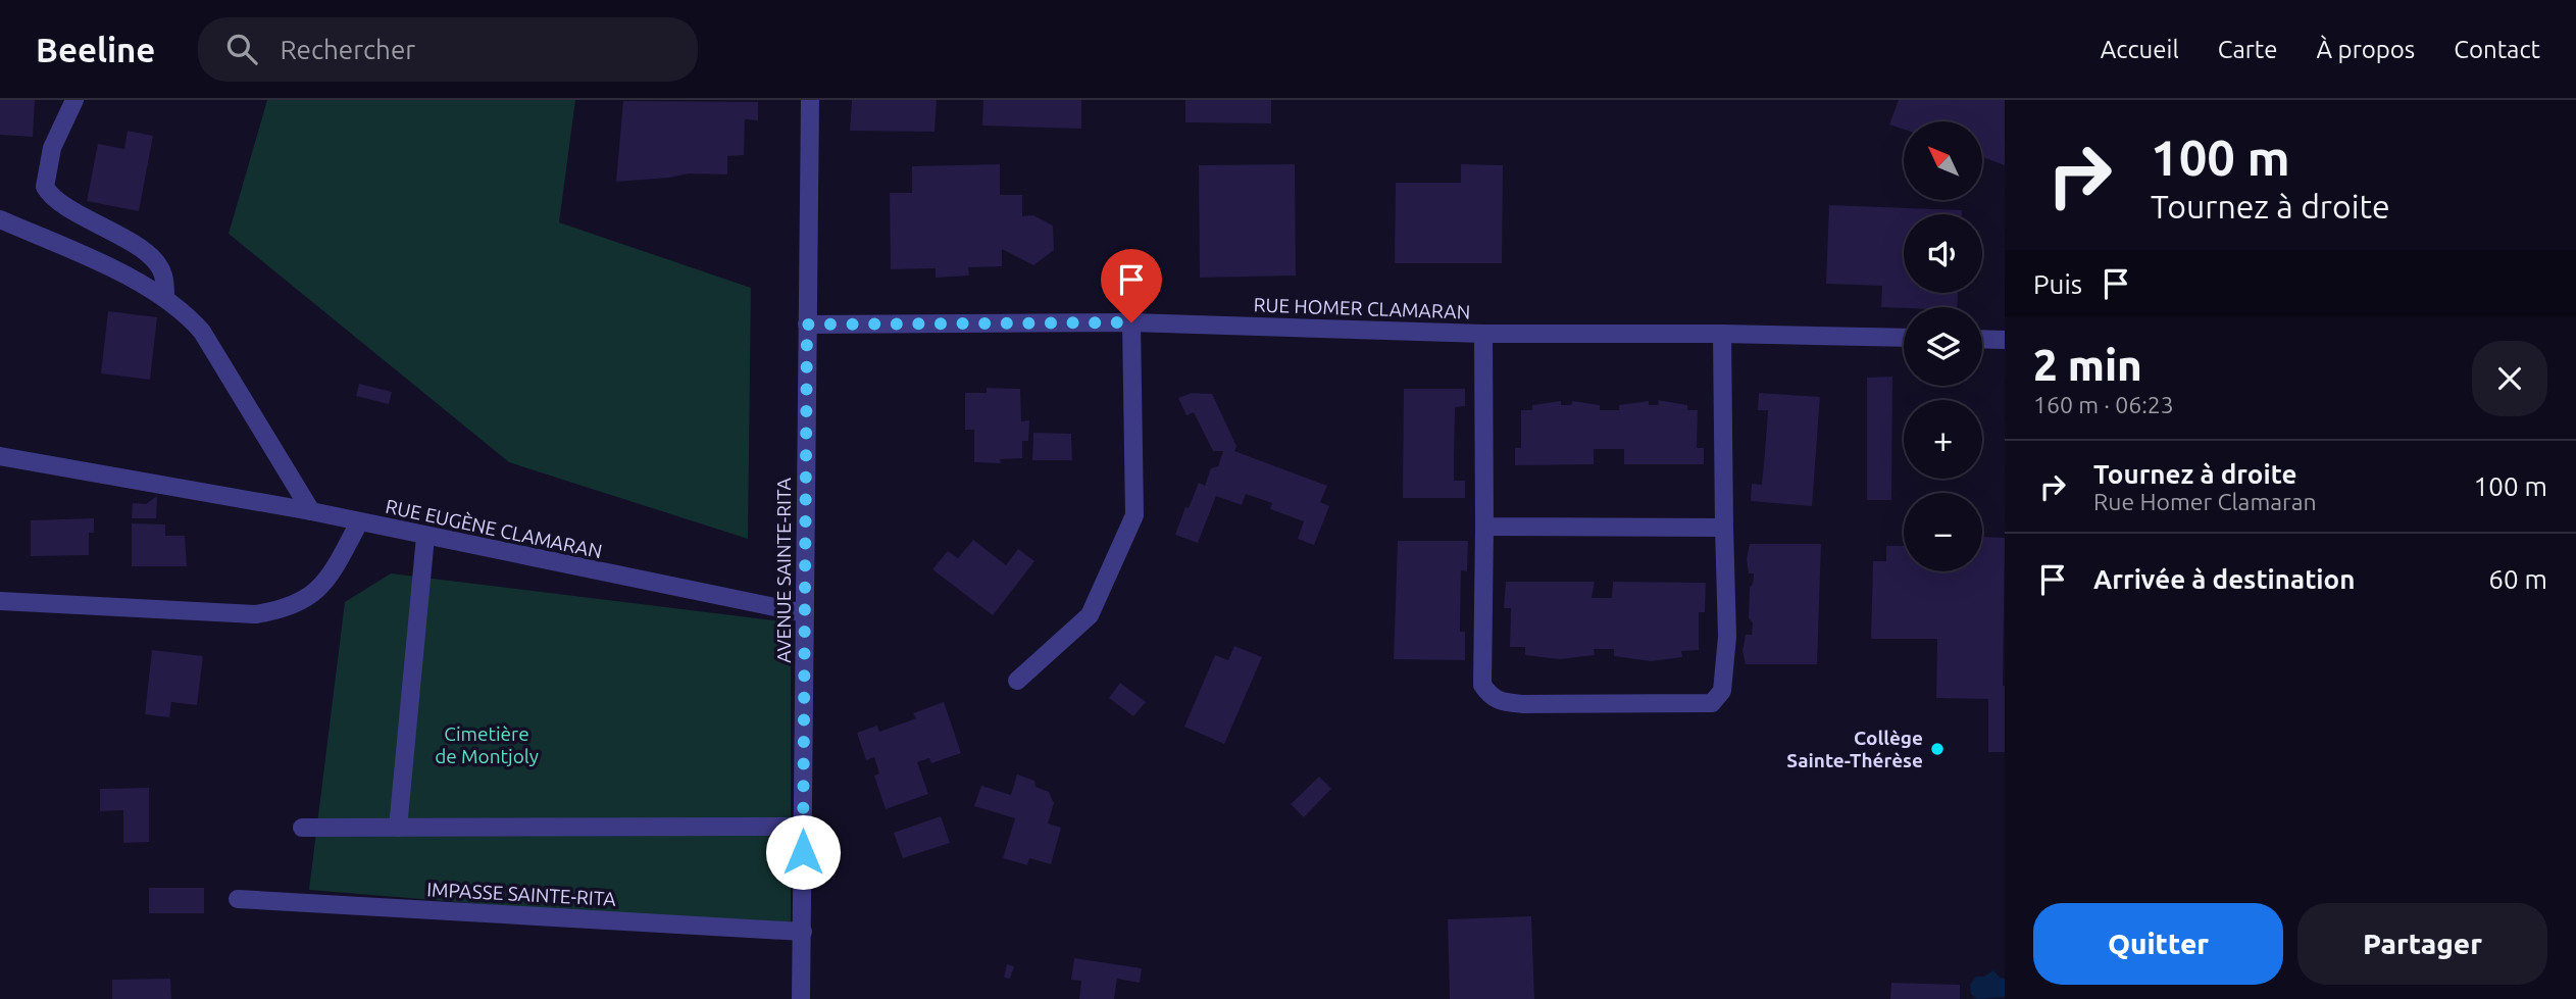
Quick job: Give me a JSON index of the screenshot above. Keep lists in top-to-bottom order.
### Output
{
  "streets": {
    "street": [
      "RUE HOMER CLAMARAN",
      "RUE EUGÈNE CLAMARAN",
      "AVENUE SAINTE-RITA",
      "IMPASSE SAINTE-RITA"
    ]
  },
  "crossings": [
    ["RUE HOMER CLAMARAN", "AVENUE SAINTE-RITA"],
    ["RUE EUGÈNE CLAMARAN", "AVENUE SAINTE-RITA"],
    ["AVENUE SAINTE-RITA", "IMPASSE SAINTE-RITA"]
  ],
  "parks": ["Cimetière de Montjoly"],
  "places": ["Collège Sainte-Thérèse"],
  "north": "top left",
  "page": {
    "header": "Beeline",
    "search": "Rechercher",
    "nav": [
      "Accueil",
      "Carte",
      "À propos",
      "Contact"
    ],
    "turn": ["100 m", "Tournez à droite"],
    "map_buttons": ["+", "−"],
    "then": "Puis",
    "heading": ["2 min", "160 m · 06:23"],
    "list": [
      {
        "name": "Tournez à droite",
        "note": "Rue Homer Clamaran",
        "value": "100 m"
      },
      {
        "name": "Arrivée à destination",
        "value": "60 m"
      }
    ],
    "buttons": ["Quitter", "Partager"]
  }
}
